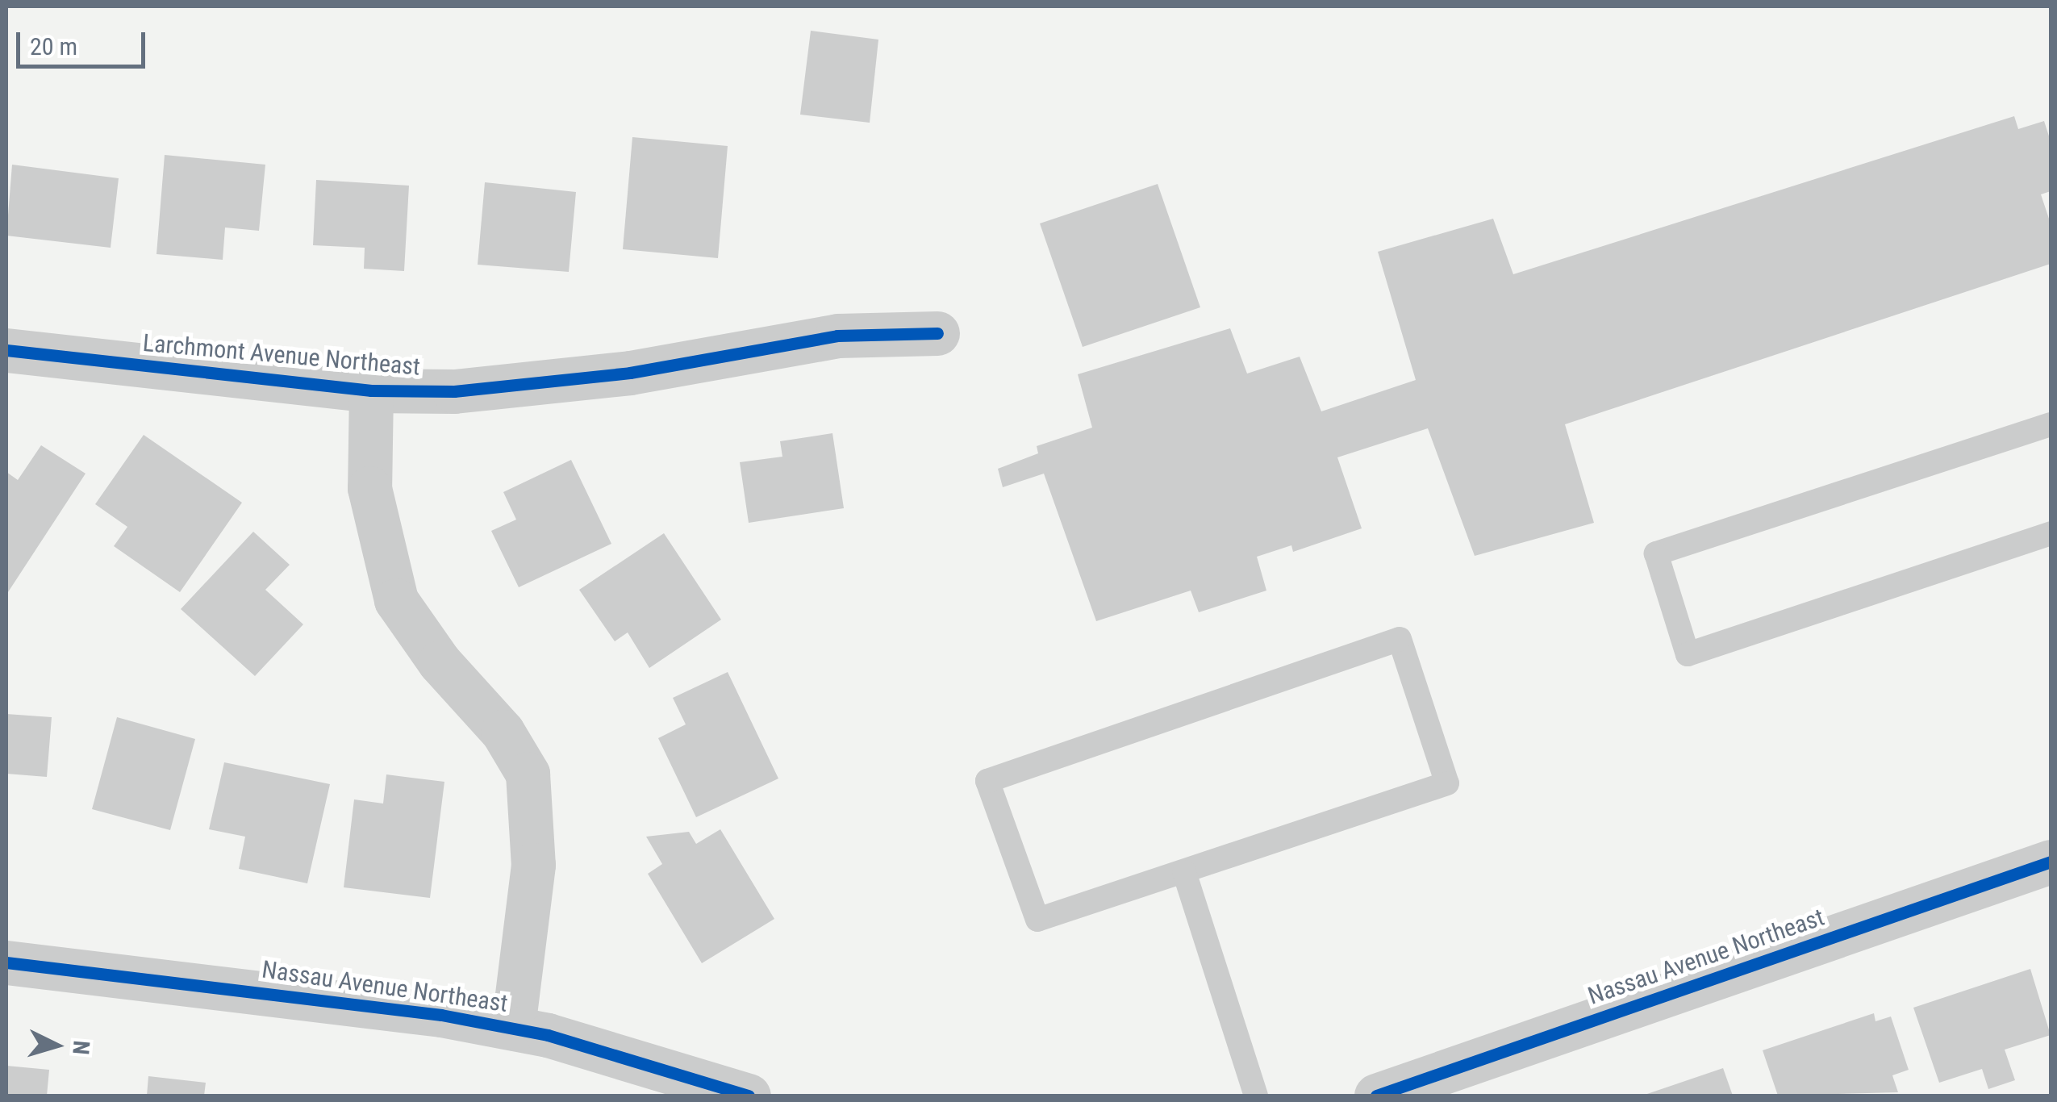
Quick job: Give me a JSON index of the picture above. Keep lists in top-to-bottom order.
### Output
{
  "streets": {
    "street": ["Larchmont Avenue Northeast", "Nassau Avenue Northeast"]
  },
  "scale_bar": "20 m",
  "north": "right"
}
